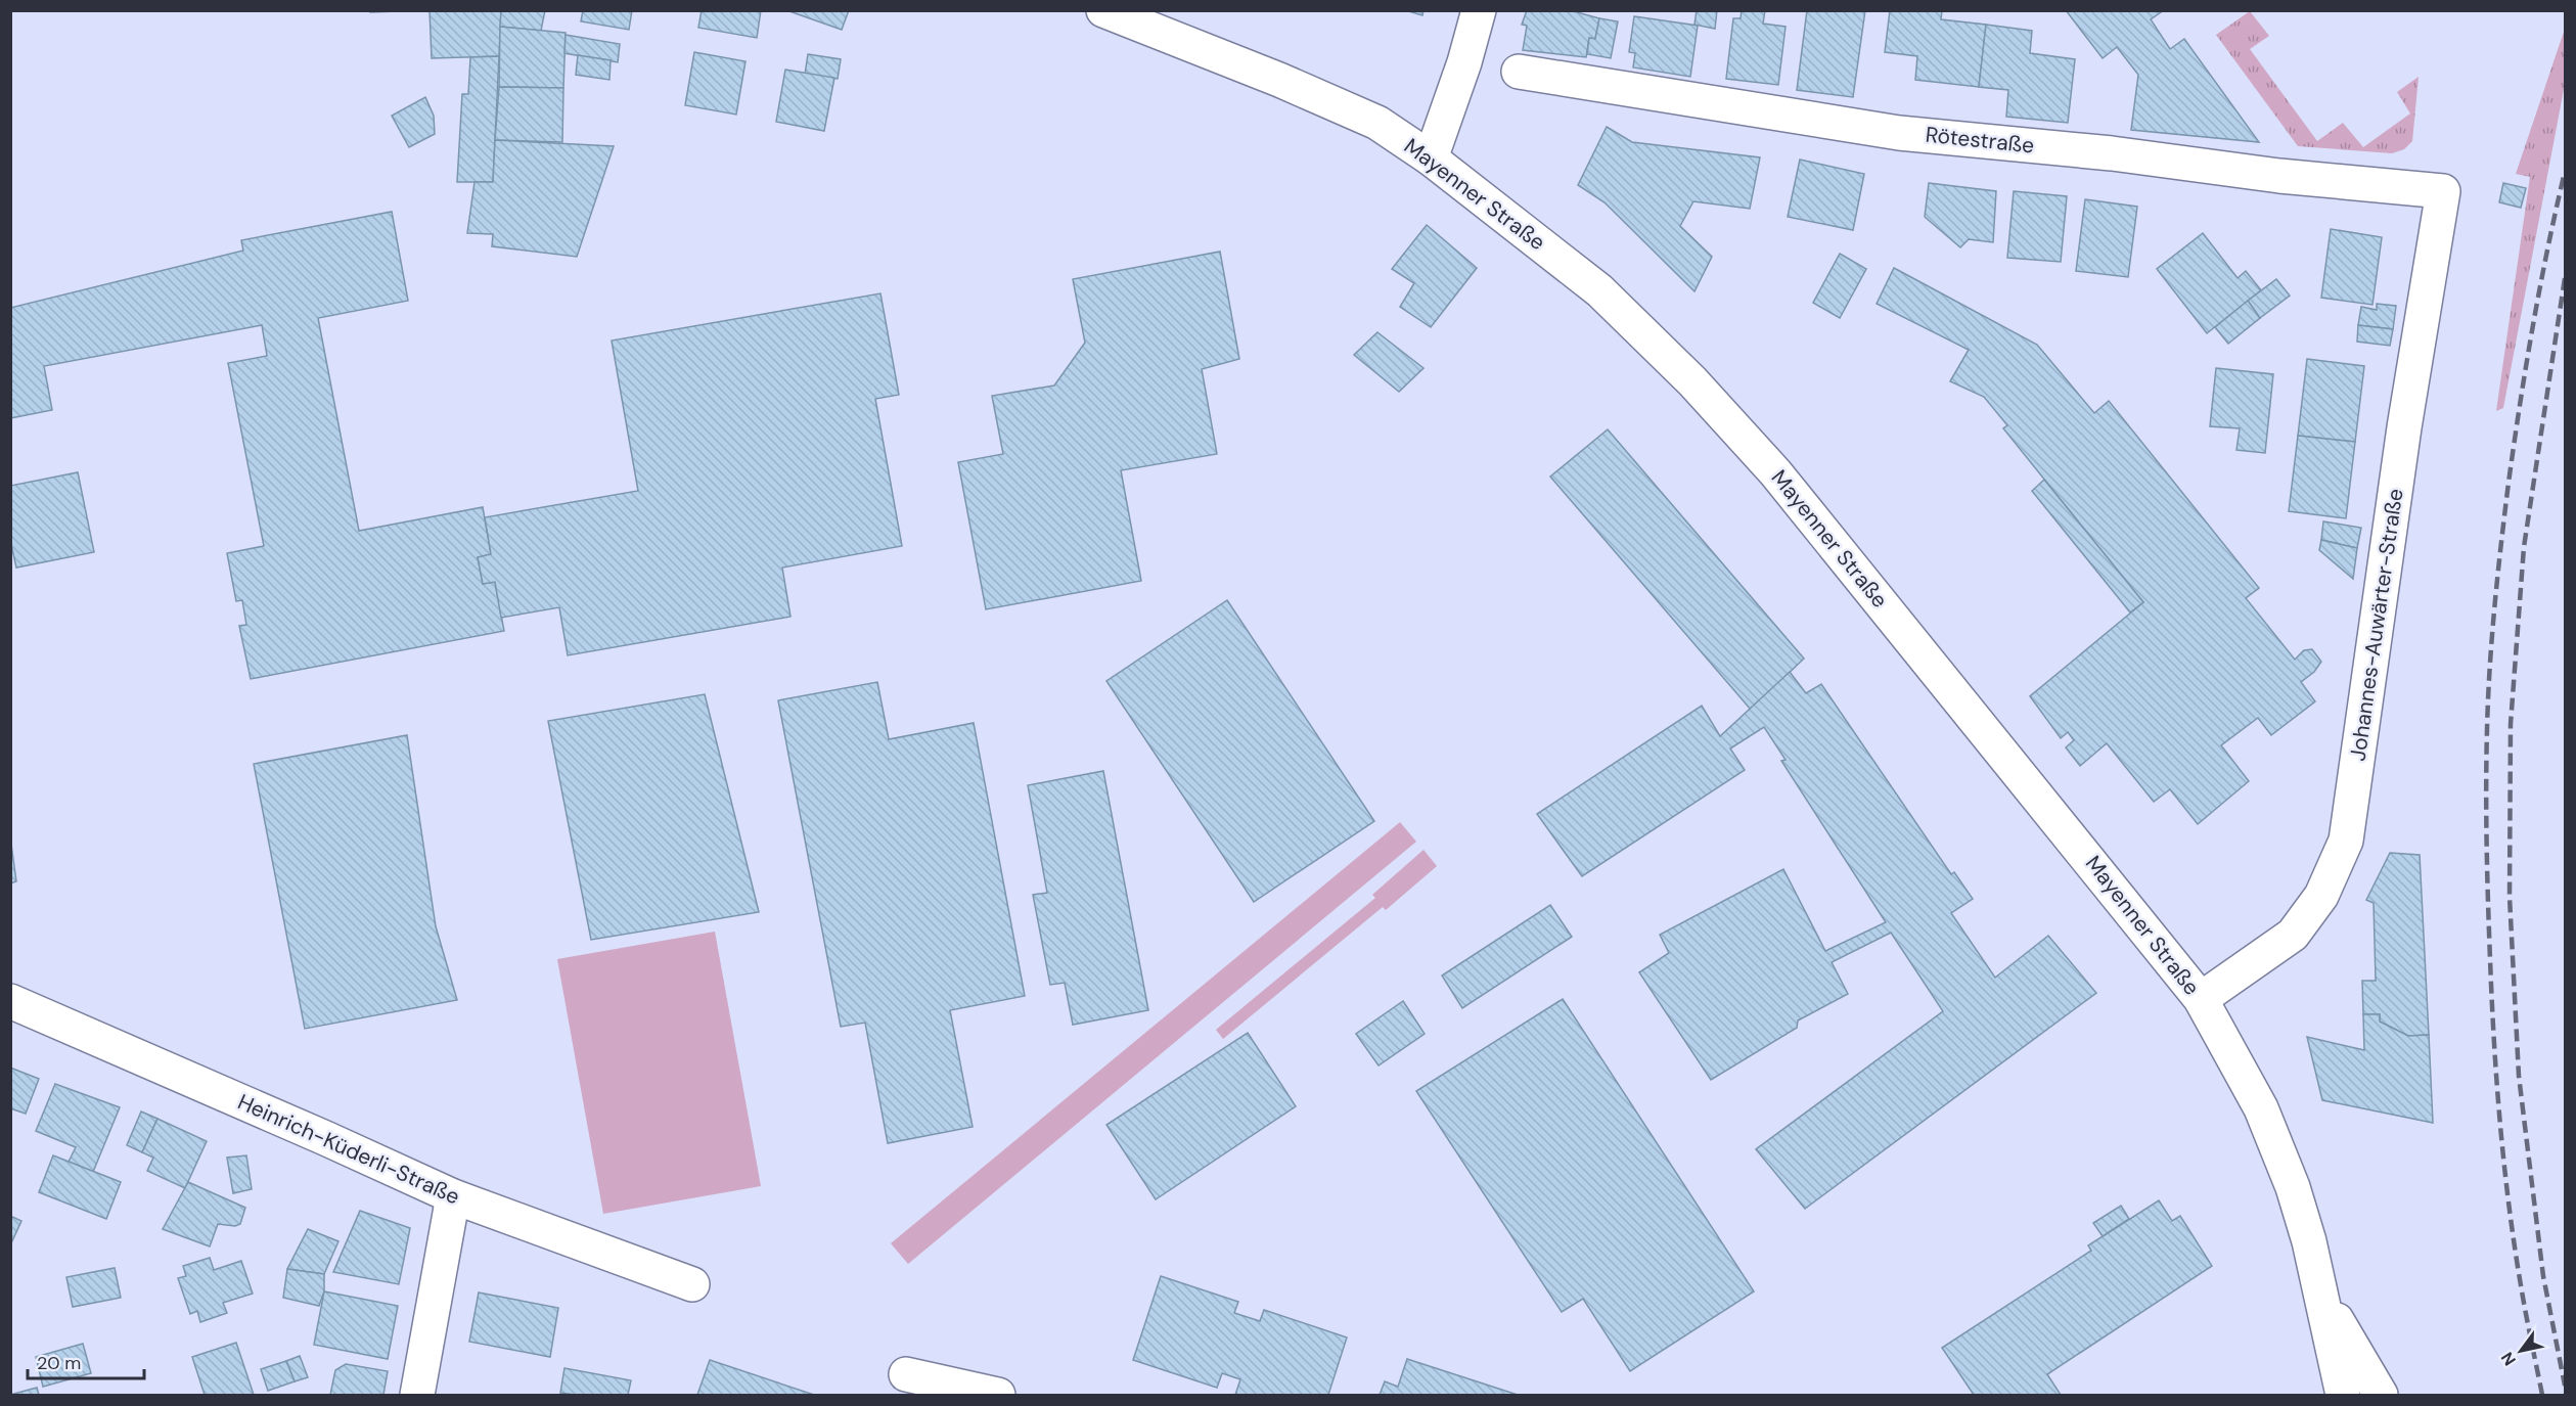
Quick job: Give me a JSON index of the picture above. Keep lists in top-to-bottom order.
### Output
{
  "streets": {
    "street": [
      "Rötestraße",
      "Mayenner Straße",
      "Johannes-Auwärter-Straße",
      "Heinrich-Küderli-Straße"
    ]
  },
  "crossings": [
    ["Rötestraße", "Johannes-Auwärter-Straße"],
    ["Mayenner Straße", "Johannes-Auwärter-Straße"]
  ],
  "scale_bar": "20 m",
  "north": "bottom left"
}
